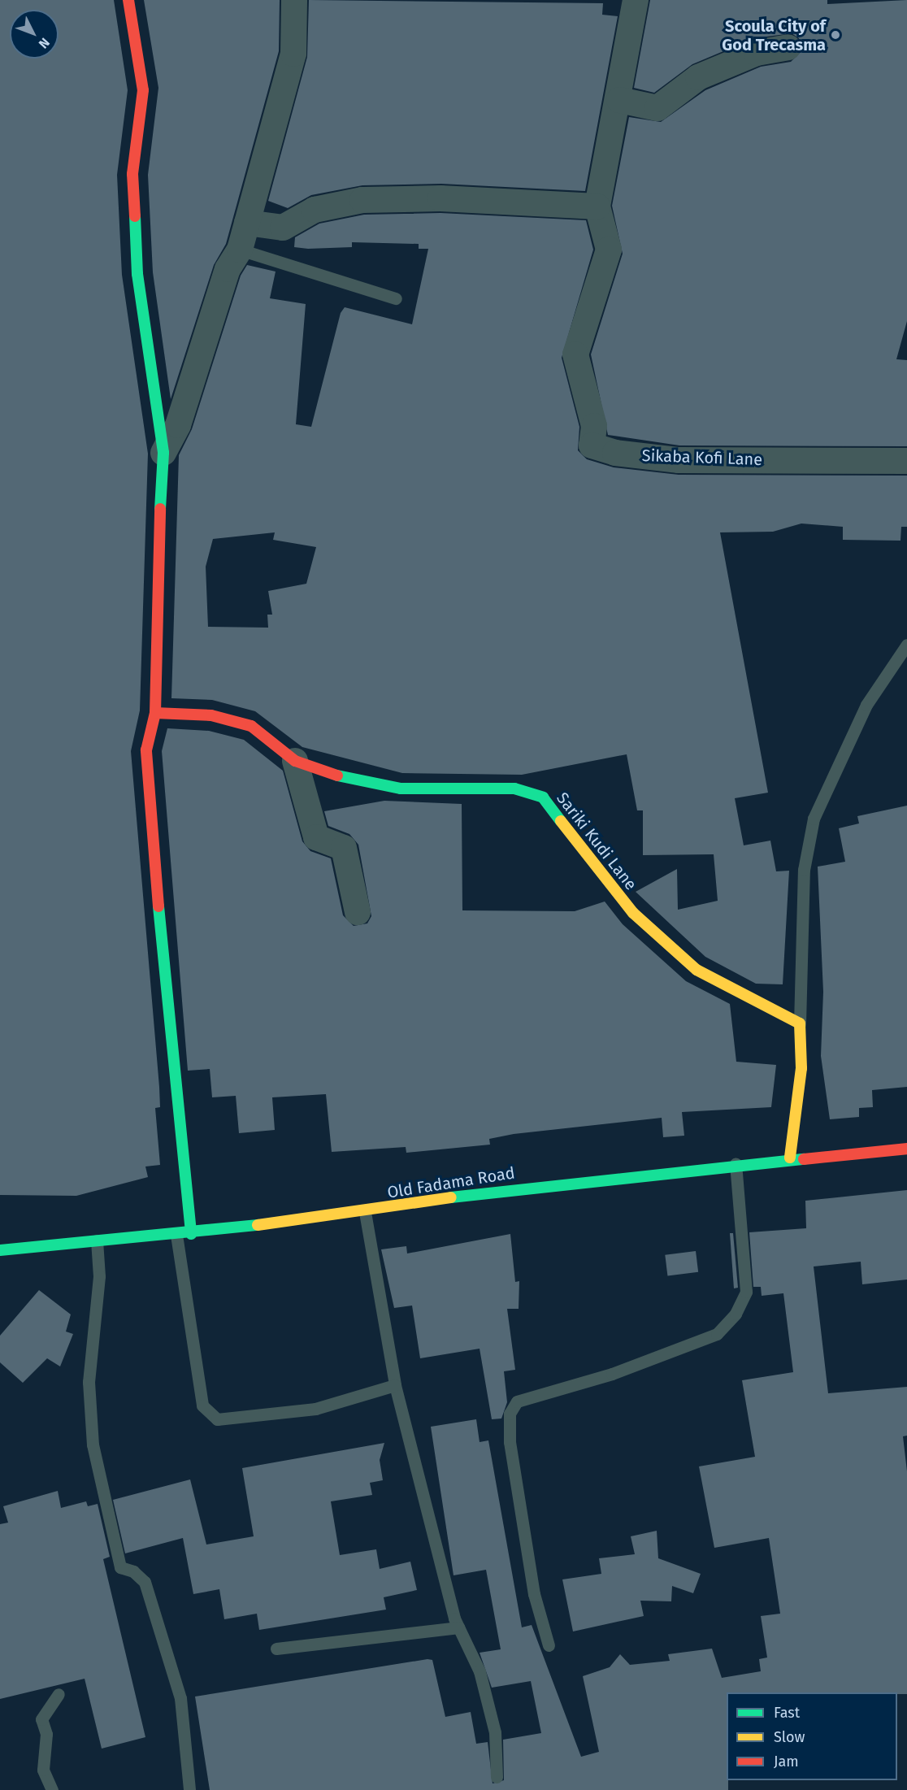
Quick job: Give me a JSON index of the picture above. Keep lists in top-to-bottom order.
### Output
{
  "streets": {
    "street": ["Sikaba Kofi Lane", "Sariki Kudi Lane", "Old Fadama Road"]
  },
  "places": ["Scoula City of God Trecasma"],
  "legend": ["Fast", "Slow", "Jam"],
  "north": "bottom right"
}
